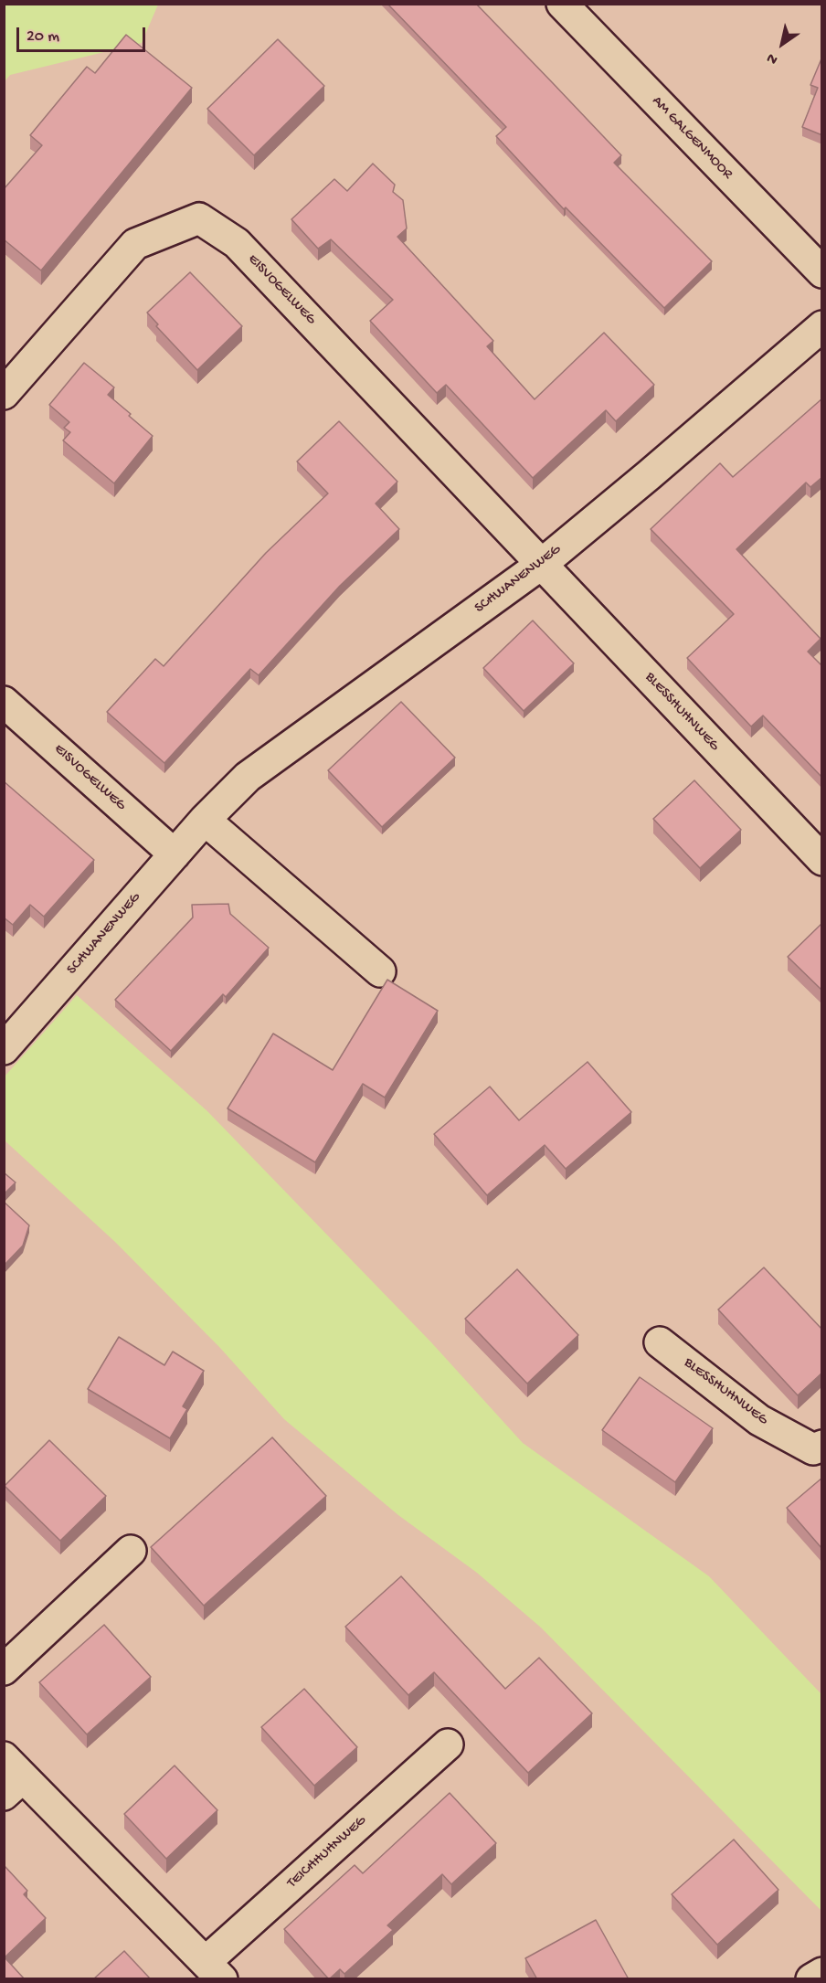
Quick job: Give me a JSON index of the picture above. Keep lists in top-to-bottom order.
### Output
{
  "streets": {
    "street": [
      "AM GALGENMOOR",
      "EISVOGELWEG",
      "SCHWANENWEG",
      "BLESSHUHNWEG",
      "TEICHHUHNWEG"
    ]
  },
  "crossings": [
    ["EISVOGELWEG", "SCHWANENWEG"],
    ["EISVOGELWEG", "BLESSHUHNWEG"],
    ["SCHWANENWEG", "BLESSHUHNWEG"]
  ],
  "scale_bar": "20 m",
  "north": "bottom left"
}
